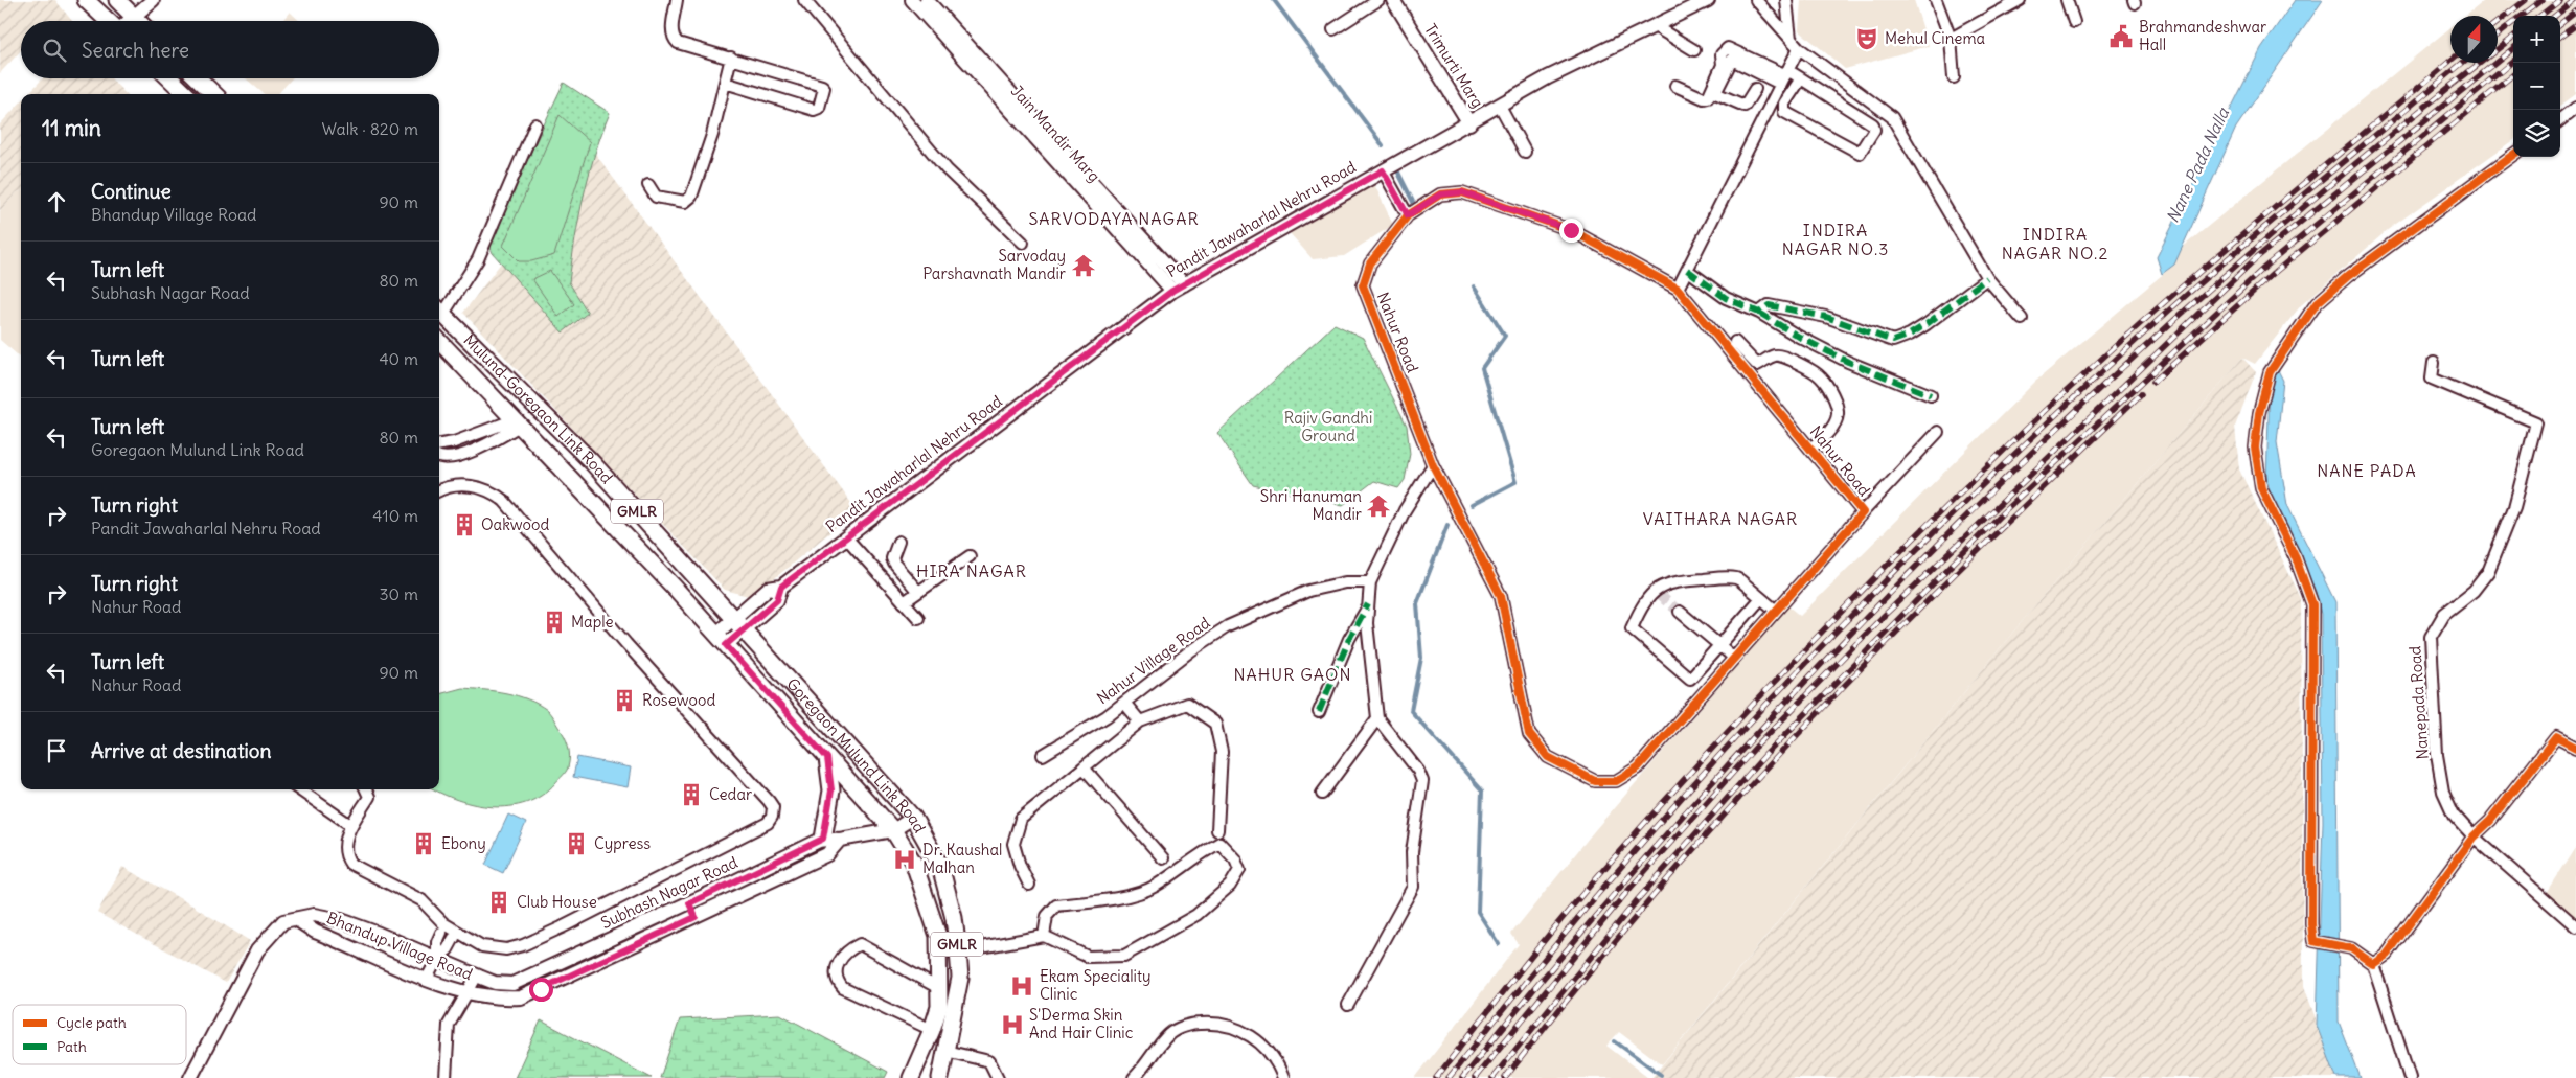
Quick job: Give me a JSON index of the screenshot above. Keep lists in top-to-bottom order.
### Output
{
  "streets": {
    "main road": ["Mulund-Goregaon Link Road", "GMLR", "Goregaon Mulund Link Road"],
    "street": [
      "Trimurti Marg",
      "Jain Mandir Marg",
      "Pandit Jawaharlal Nehru Road",
      "Nahur Road",
      "Nahur Village Road",
      "Nanepada Road",
      "Subhash Nagar Road",
      "Bhandup Village Road"
    ]
  },
  "crossings": [
    ["Trimurti Marg", "Pandit Jawaharlal Nehru Road"],
    ["Jain Mandir Marg", "Pandit Jawaharlal Nehru Road"],
    ["Pandit Jawaharlal Nehru Road", "Mulund-Goregaon Link Road"],
    ["Pandit Jawaharlal Nehru Road", "Goregaon Mulund Link Road"],
    ["Mulund-Goregaon Link Road", "Goregaon Mulund Link Road"],
    ["Subhash Nagar Road", "Bhandup Village Road"]
  ],
  "districts": [
    "SARVODAYA NAGAR",
    "INDIRA NAGAR NO.3",
    "INDIRA NAGAR NO.2",
    "NANE PADA",
    "VAITHARA NAGAR",
    "HIRA NAGAR",
    "NAHUR GAON"
  ],
  "water": ["Nane Pada Nalla"],
  "parks": ["Rajiv Gandhi Ground"],
  "places": {
    "public building": ["Brahmandeshwar Hall"],
    "theatre": ["Mehul Cinema"],
    "temple": ["Sarvoday Parshavnath Mandir", "Shri Hanuman Mandir"],
    "building": [
      "Oakwood",
      "Maple",
      "Rosewood",
      "Cedar",
      "Ebony",
      "Cypress",
      "Club House"
    ],
    "hospital": ["Dr. Kaushal Malhan", "Ekam Speciality Clinic", "S'Derma Skin And Hair Clinic"]
  },
  "legend": ["Cycle path", "Path"],
  "north": "top",
  "page": {
    "map_buttons": ["+", "−"],
    "search": "Search here",
    "heading": ["11 min", "Walk · 820 m"],
    "list": [
      ["Continue", "Bhandup Village Road", "90 m"],
      ["Turn left", "Subhash Nagar Road", "80 m"],
      ["Turn left", "40 m"],
      ["Turn left", "Goregaon Mulund Link Road", "80 m"],
      ["Turn right", "Pandit Jawaharlal Nehru Road", "410 m"],
      ["Turn right", "Nahur Road", "30 m"],
      ["Turn left", "Nahur Road", "90 m"],
      "Arrive at destination"
    ]
  }
}
